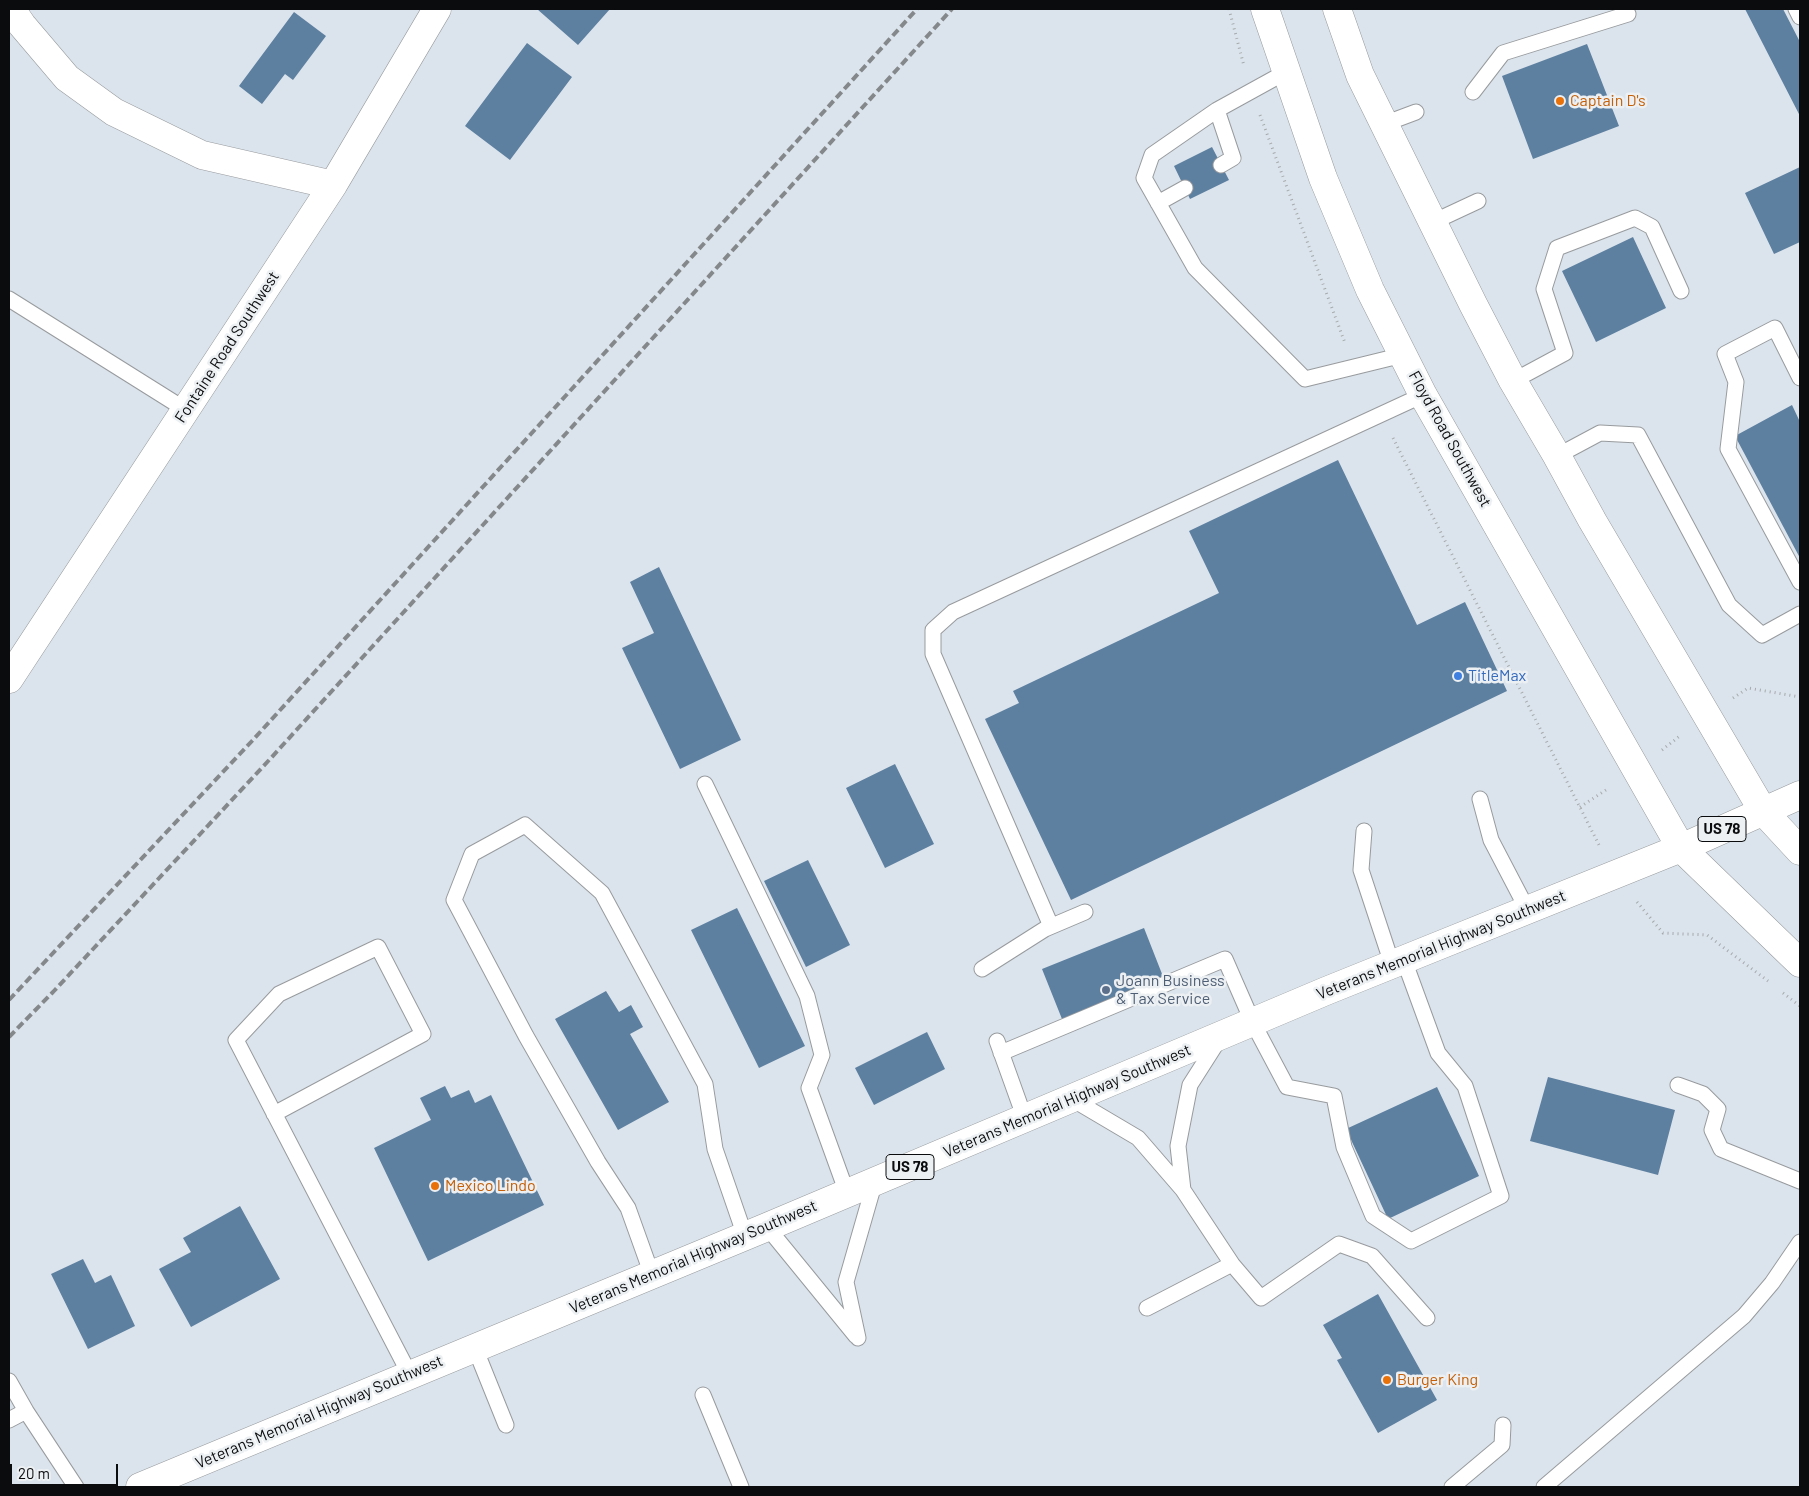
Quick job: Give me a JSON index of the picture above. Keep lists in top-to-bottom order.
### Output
{
  "streets": {
    "main road": [
      "Fontaine Road Southwest",
      "Floyd Road Southwest",
      "US 78",
      "Veterans Memorial Highway Southwest"
    ]
  },
  "crossings": [
    ["Floyd Road Southwest", "Veterans Memorial Highway Southwest"]
  ],
  "places": [
    "Captain D's",
    "TitleMax",
    "Joann Business & Tax Service",
    "Mexico Lindo",
    "Burger King"
  ],
  "scale_bar": "20 m"
}
